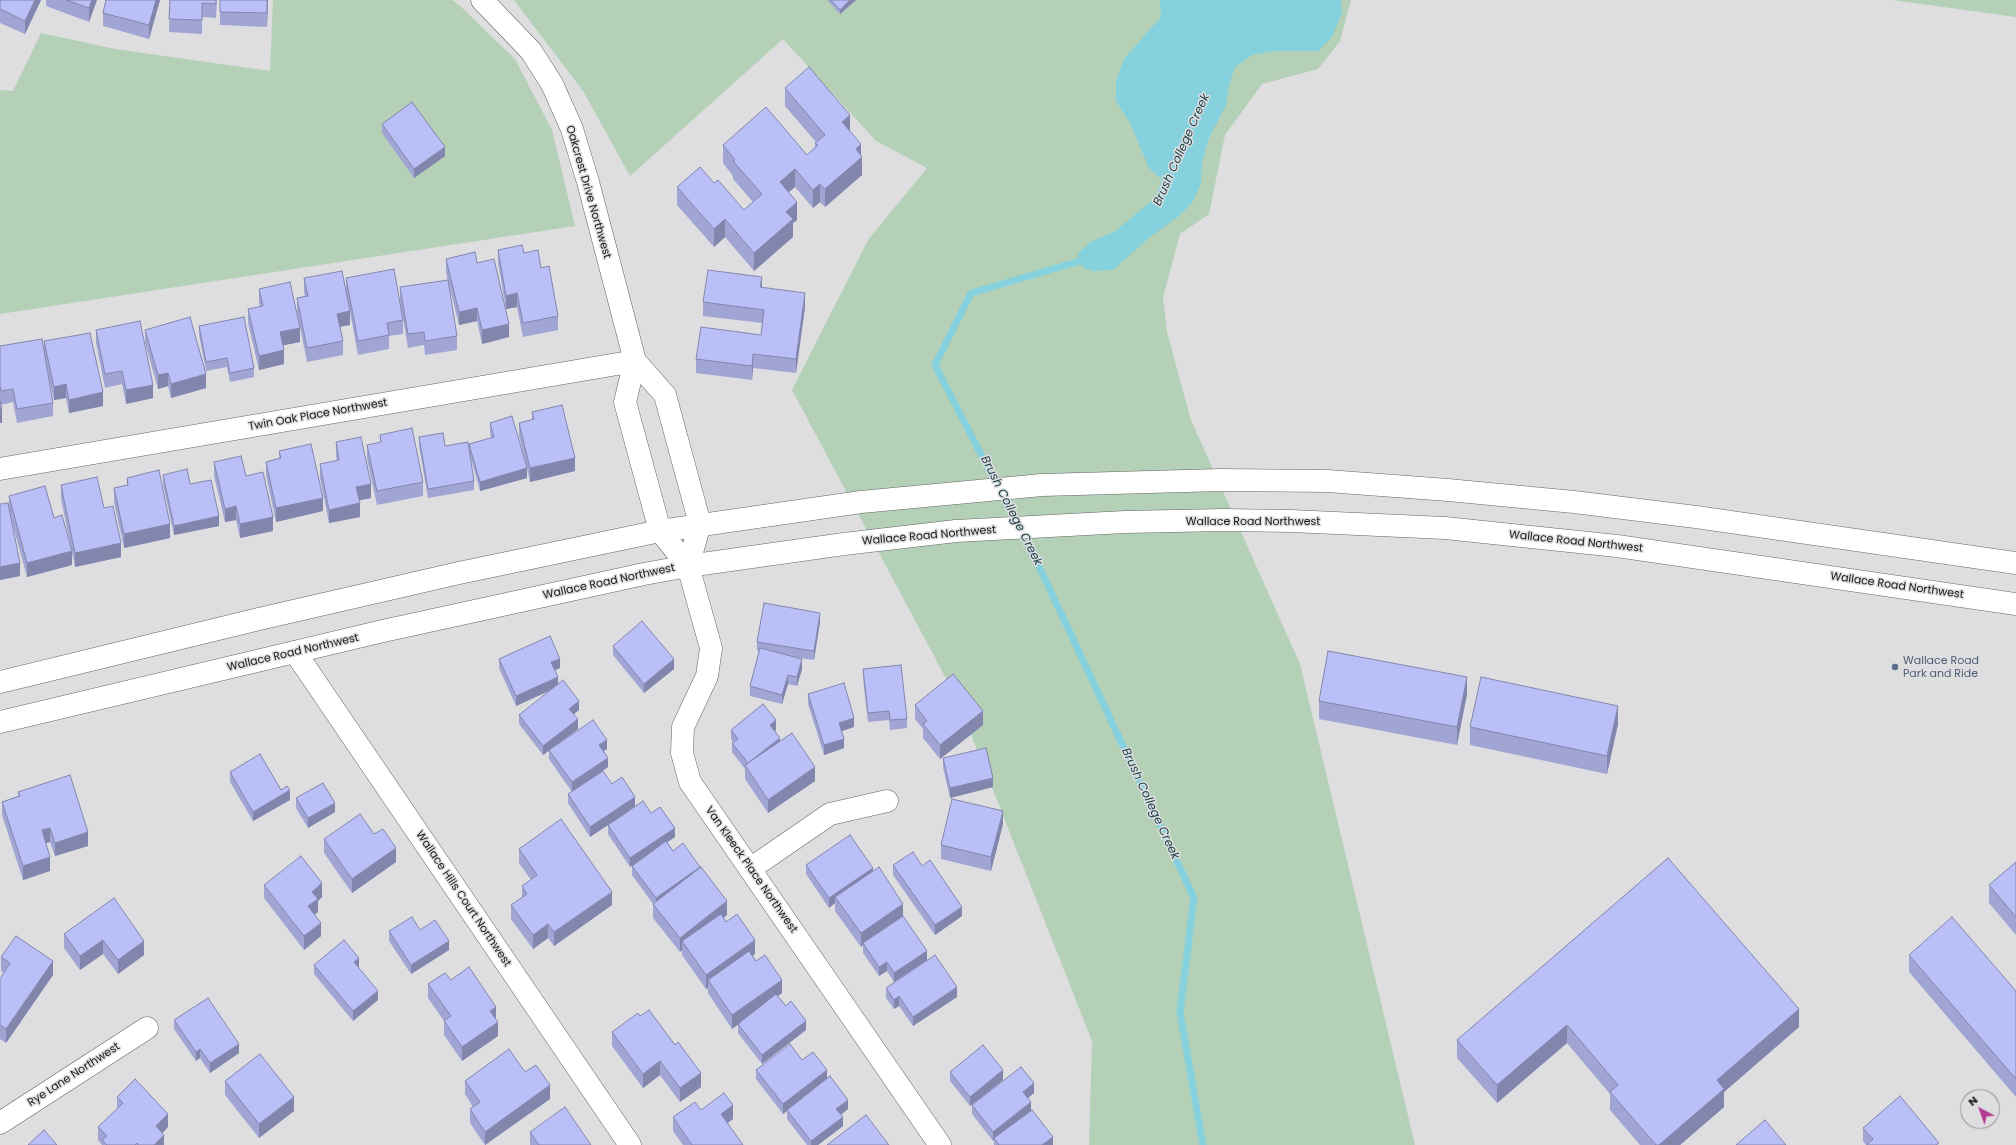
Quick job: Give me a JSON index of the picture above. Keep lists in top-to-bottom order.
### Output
{
  "streets": {
    "main road": [
      "Oakcrest Drive Northwest",
      "Twin Oak Place Northwest",
      "Wallace Road Northwest",
      "Van Kleeck Place Northwest",
      "Wallace Hills Court Northwest",
      "Rye Lane Northwest"
    ]
  },
  "crossings": [
    ["Oakcrest Drive Northwest", "Twin Oak Place Northwest"],
    ["Oakcrest Drive Northwest", "Wallace Road Northwest"],
    ["Oakcrest Drive Northwest", "Van Kleeck Place Northwest"],
    ["Wallace Road Northwest", "Van Kleeck Place Northwest"],
    ["Wallace Road Northwest", "Wallace Hills Court Northwest"]
  ],
  "water": ["Brush College Creek"],
  "places": ["Wallace Road Park and Ride"],
  "north": "top left"
}
